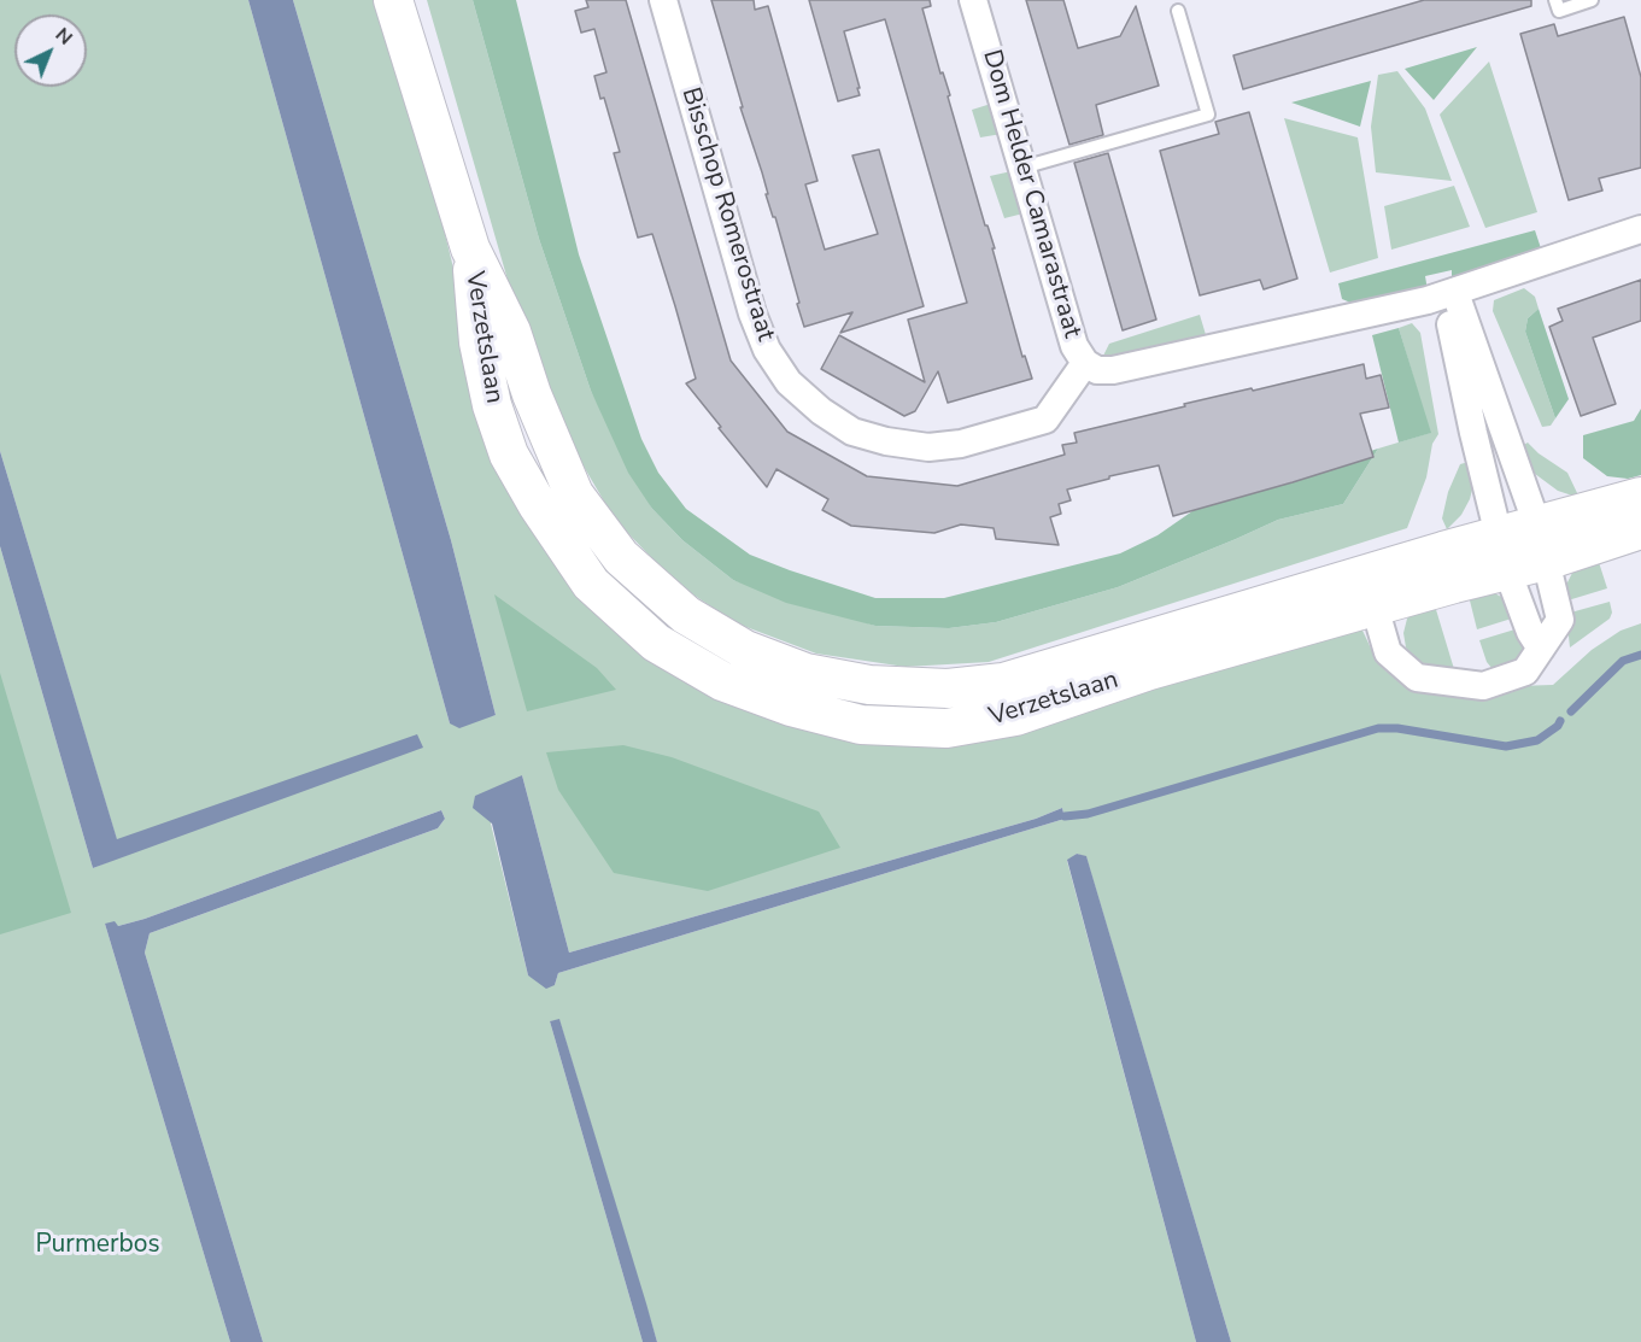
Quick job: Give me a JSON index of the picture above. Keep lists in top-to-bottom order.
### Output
{
  "streets": {
    "main road": ["Verzetslaan"],
    "street": ["Dom Helder Camarastraat", "Bisschop Romerostraat"]
  },
  "crossings": [
    ["Dom Helder Camarastraat", "Bisschop Romerostraat"]
  ],
  "parks": ["Purmerbos"],
  "north": "top right"
}
